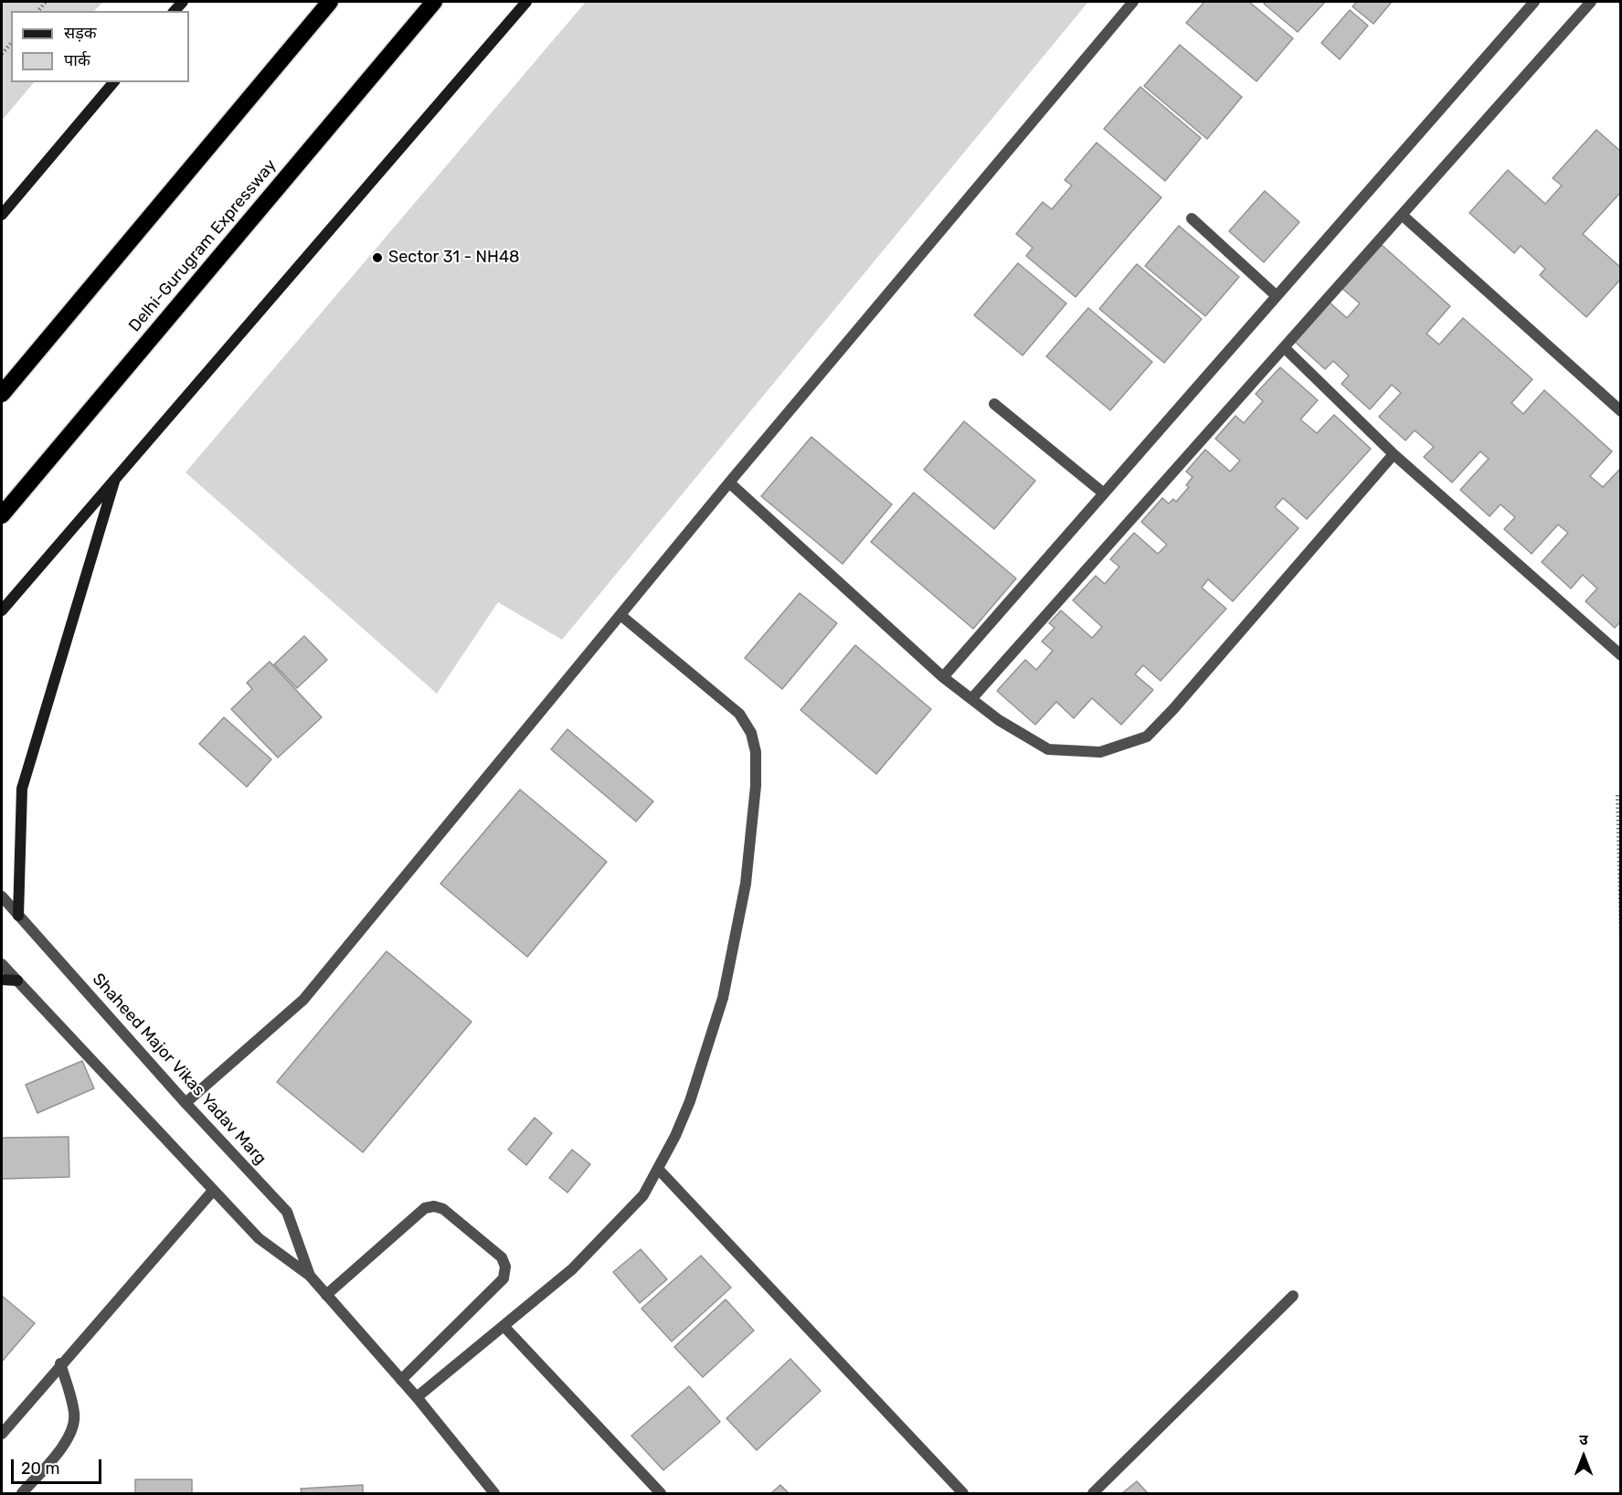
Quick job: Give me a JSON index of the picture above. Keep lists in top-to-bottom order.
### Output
{
  "streets": {
    "highway": ["Delhi-Gurugram Expressway"],
    "street": ["Shaheed Major Vikas Yadav Marg"]
  },
  "places": ["Sector 31 - NH48"],
  "legend": ["सड़क", "पार्क"],
  "scale_bar": "20 m",
  "north": "top"
}
